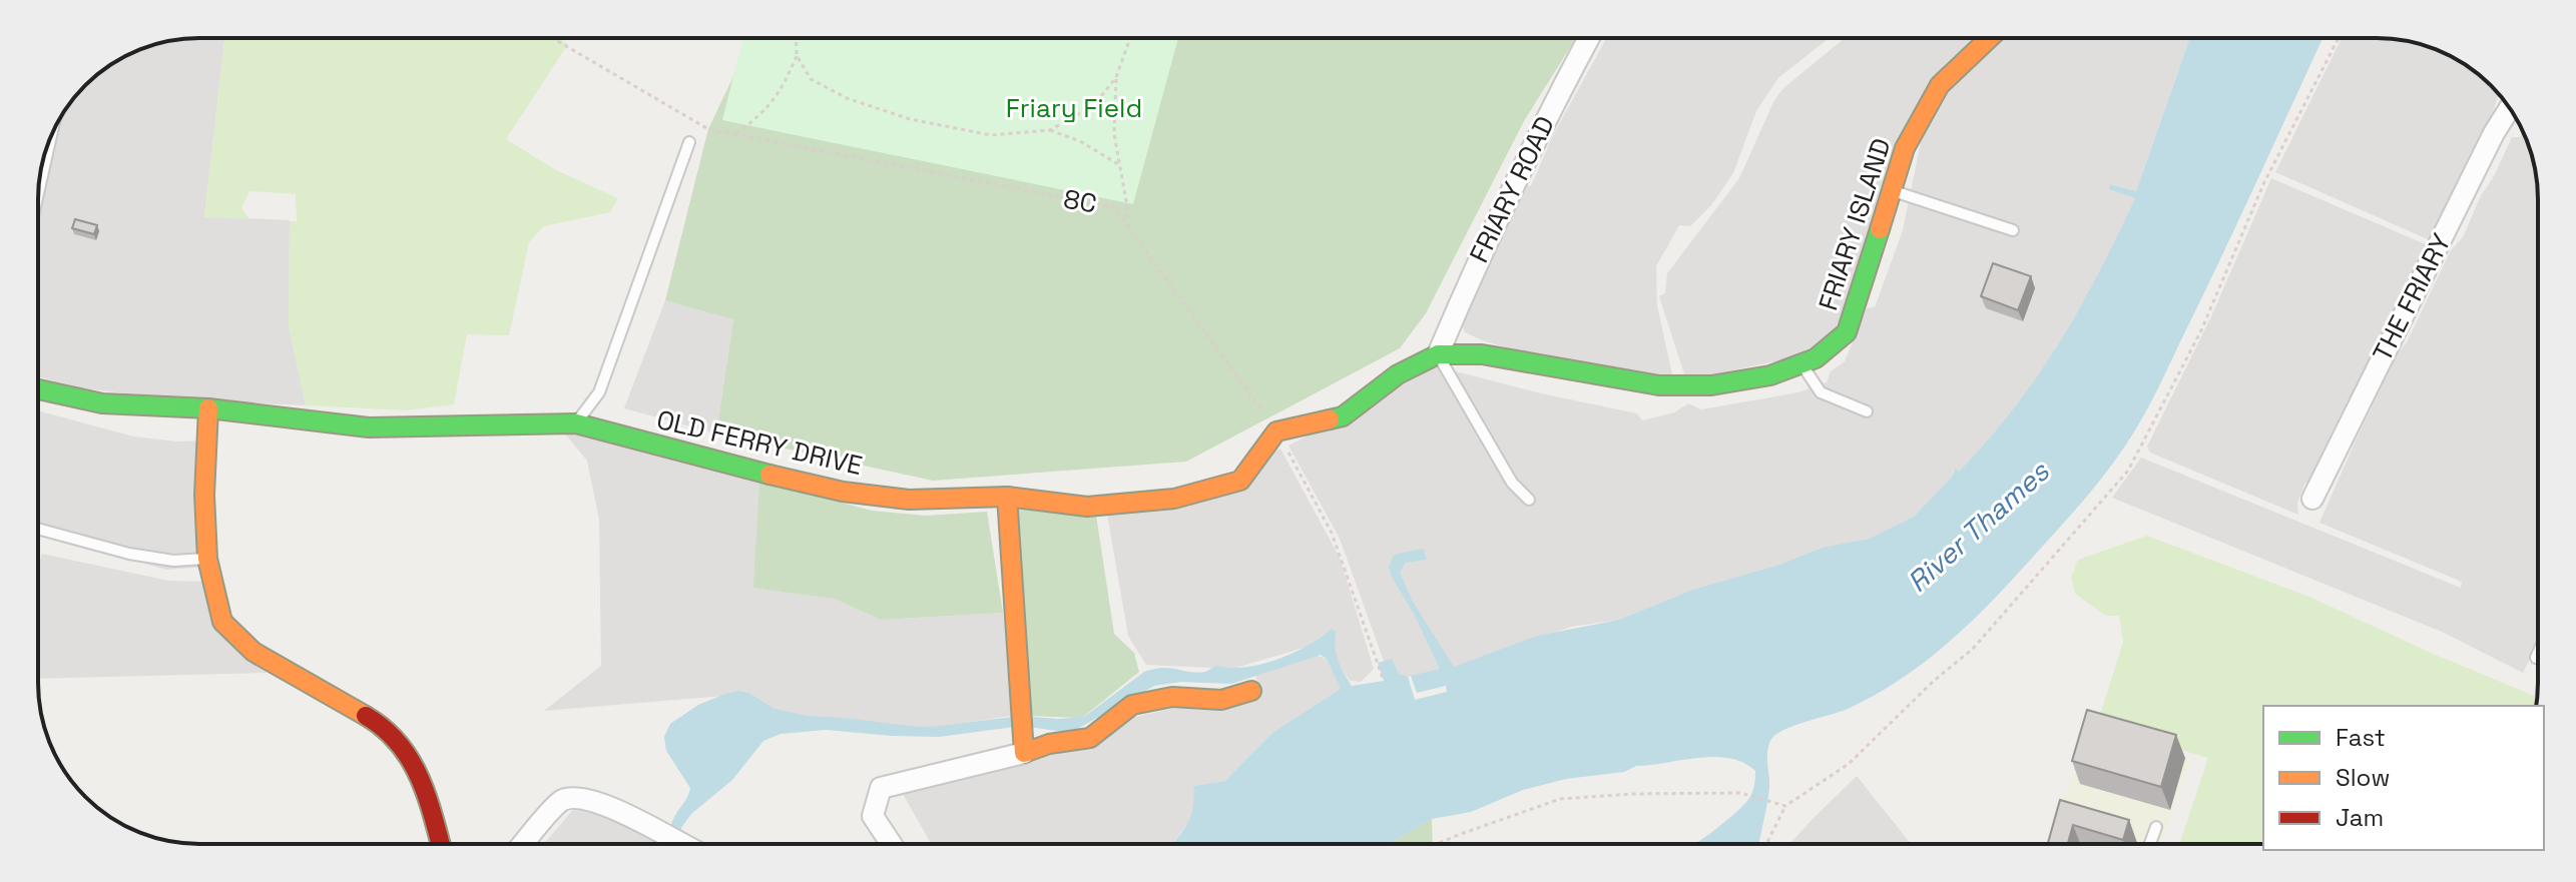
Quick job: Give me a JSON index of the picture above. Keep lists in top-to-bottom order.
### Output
{
  "streets": {
    "street": [
      "FRIARY ROAD",
      "FRIARY ISLAND",
      "THE FRIARY",
      "OLD FERRY DRIVE"
    ],
    "path": ["8C"]
  },
  "crossings": [
    ["FRIARY ROAD", "FRIARY ISLAND"],
    ["8C", "OLD FERRY DRIVE"]
  ],
  "water": ["River Thames"],
  "parks": ["Friary Field"],
  "legend": ["Fast", "Slow", "Jam"]
}
